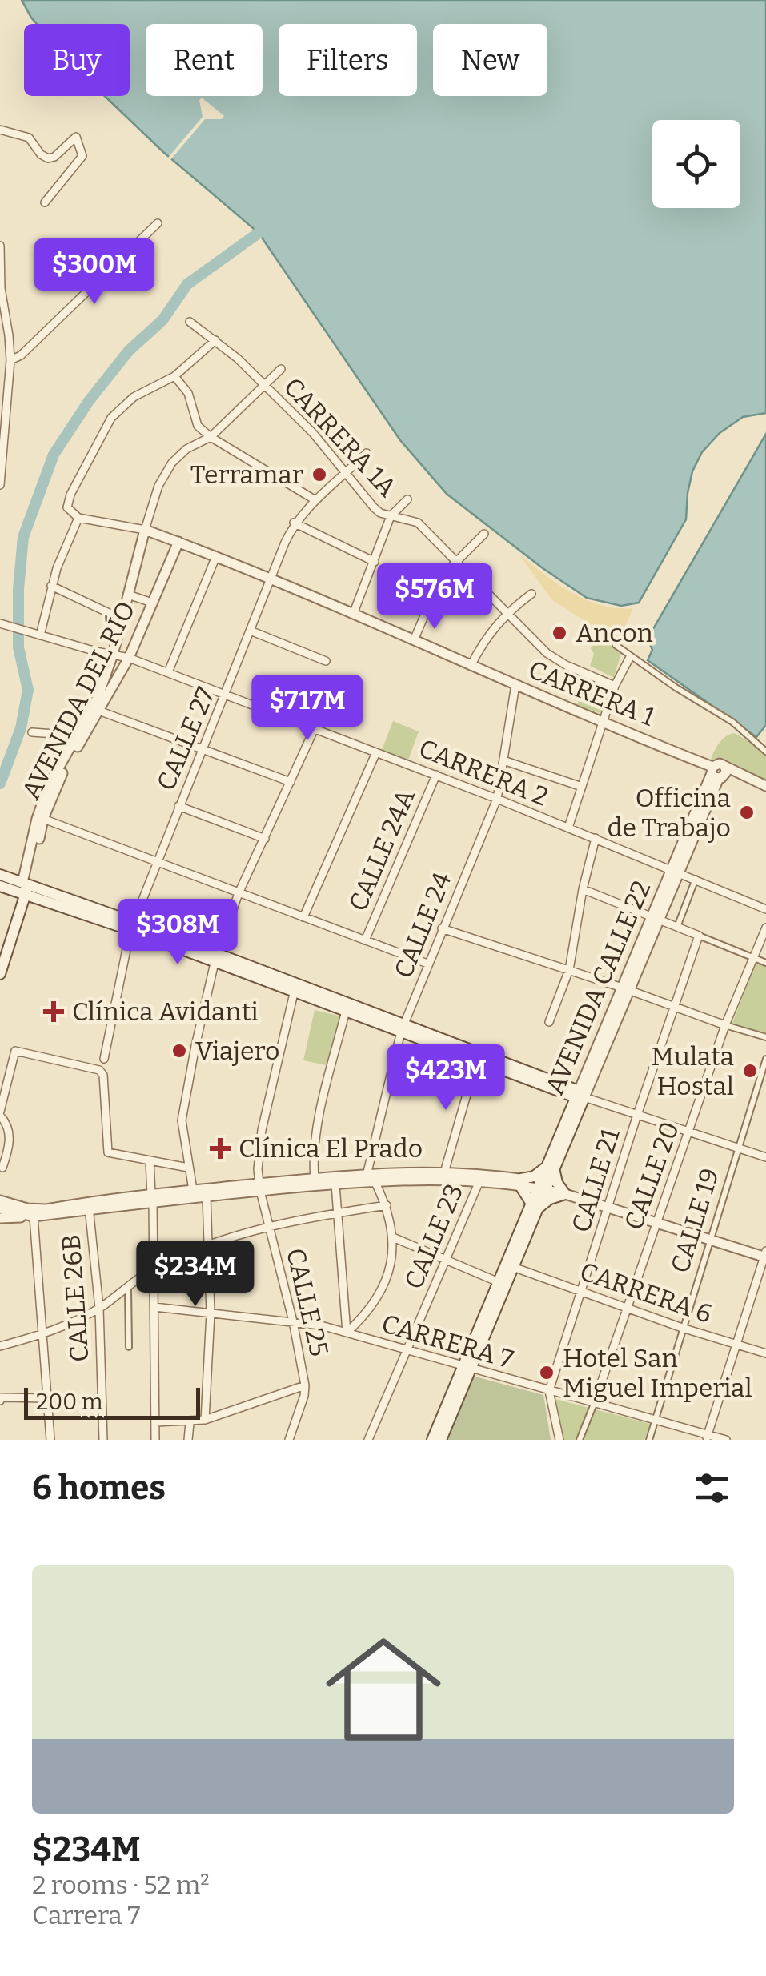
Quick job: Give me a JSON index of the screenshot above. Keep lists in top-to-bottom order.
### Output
{
  "streets": {
    "main road": ["AVENIDA DEL RÍO", "AVENIDA CALLE 22"],
    "street": [
      "CARRERA 1A",
      "CARRERA 1",
      "CALLE 27",
      "CARRERA 2",
      "CALLE 24A",
      "CALLE 24",
      "CALLE 20",
      "CALLE 21",
      "CALLE 19",
      "CALLE 23",
      "CARRERA 6",
      "CALLE 26B",
      "CALLE 25",
      "CARRERA 7"
    ]
  },
  "crossings": [
    ["CARRERA 1A", "CALLE 27"],
    ["CARRERA 1", "AVENIDA DEL RÍO"],
    ["CARRERA 1", "CALLE 27"],
    ["CARRERA 1", "CALLE 24"],
    ["CARRERA 1", "AVENIDA CALLE 22"],
    ["AVENIDA DEL RÍO", "CARRERA 2"],
    ["CALLE 27", "CARRERA 2"],
    ["CARRERA 2", "CALLE 24A"],
    ["CARRERA 2", "CALLE 24"],
    ["CARRERA 2", "AVENIDA CALLE 22"],
    ["AVENIDA CALLE 22", "CARRERA 6"],
    ["AVENIDA CALLE 22", "CARRERA 7"],
    ["CALLE 20", "CARRERA 6"],
    ["CALLE 20", "CARRERA 7"],
    ["CALLE 21", "CARRERA 6"],
    ["CALLE 21", "CARRERA 7"],
    ["CALLE 19", "CARRERA 6"],
    ["CALLE 19", "CARRERA 7"],
    ["CALLE 23", "CARRERA 7"],
    ["CALLE 25", "CARRERA 7"]
  ],
  "places": {
    "other": [
      "Terramar",
      "Ancon",
      "Officina de Trabajo",
      "Viajero",
      "Mulata Hostal",
      "Hotel San Miguel Imperial"
    ],
    "health": ["Clínica Avidanti", "Clínica El Prado"]
  },
  "scale_bar": "200 m",
  "page": {
    "chip": [
      "Buy",
      "Rent",
      "Filters",
      "New"
    ],
    "price": [
      "$300M",
      "$576M",
      "$717M",
      "$308M",
      "$423M",
      "$234M"
    ],
    "scale": "200 m",
    "heading": "6 homes",
    "list": [
      {
        "name": "$234M",
        "note": "2 rooms · 52 m² · Carrera 7"
      }
    ]
  }
}
